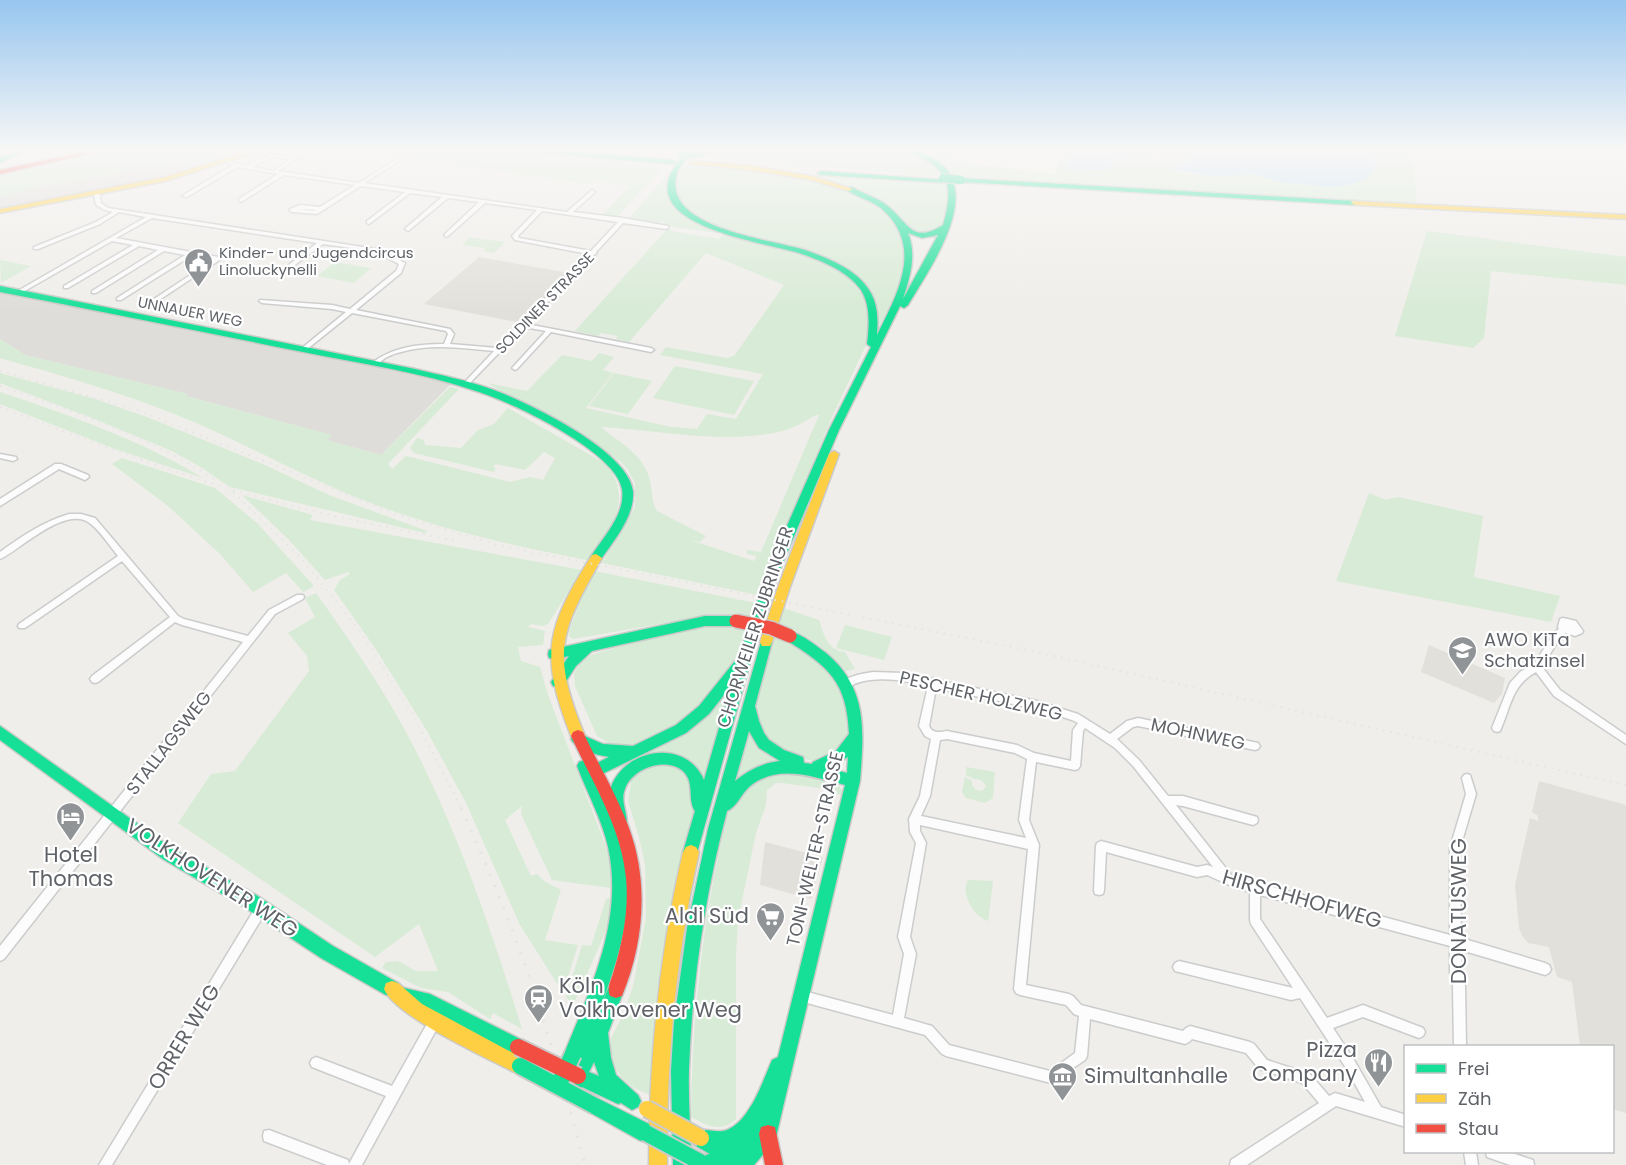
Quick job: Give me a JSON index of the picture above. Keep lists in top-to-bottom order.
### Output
{
  "streets": {
    "main road": [
      "UNNAUER WEG",
      "CHORWEILER ZUBRINGER",
      "TONI-WELTER-STRASSE",
      "VOLKHOVENER WEG"
    ],
    "street": [
      "SOLDINER STRASSE",
      "PESCHER HOLZWEG",
      "MOHNWEG",
      "STALLAGSWEG",
      "HIRSCHHOFWEG",
      "DONATUSWEG",
      "ORRER WEG"
    ]
  },
  "crossings": [
    ["SOLDINER STRASSE", "UNNAUER WEG"],
    ["UNNAUER WEG", "TONI-WELTER-STRASSE"],
    ["PESCHER HOLZWEG", "MOHNWEG"],
    ["PESCHER HOLZWEG", "TONI-WELTER-STRASSE"],
    ["PESCHER HOLZWEG", "HIRSCHHOFWEG"],
    ["STALLAGSWEG", "VOLKHOVENER WEG"],
    ["TONI-WELTER-STRASSE", "VOLKHOVENER WEG"],
    ["VOLKHOVENER WEG", "ORRER WEG"],
    ["HIRSCHHOFWEG", "DONATUSWEG"]
  ],
  "places": {
    "public building": ["Kinder- und Jugendcircus Linoluckynelli"],
    "school or university": ["AWO KiTa Schatzinsel"],
    "hotel": ["Hotel Thomas"],
    "supermarket": ["Aldi Süd"],
    "station": ["Köln Volkhovener Weg"],
    "restaurant": ["Pizza Company"],
    "museum": ["Simultanhalle"]
  },
  "legend": ["Frei", "Zäh", "Stau"]
}
